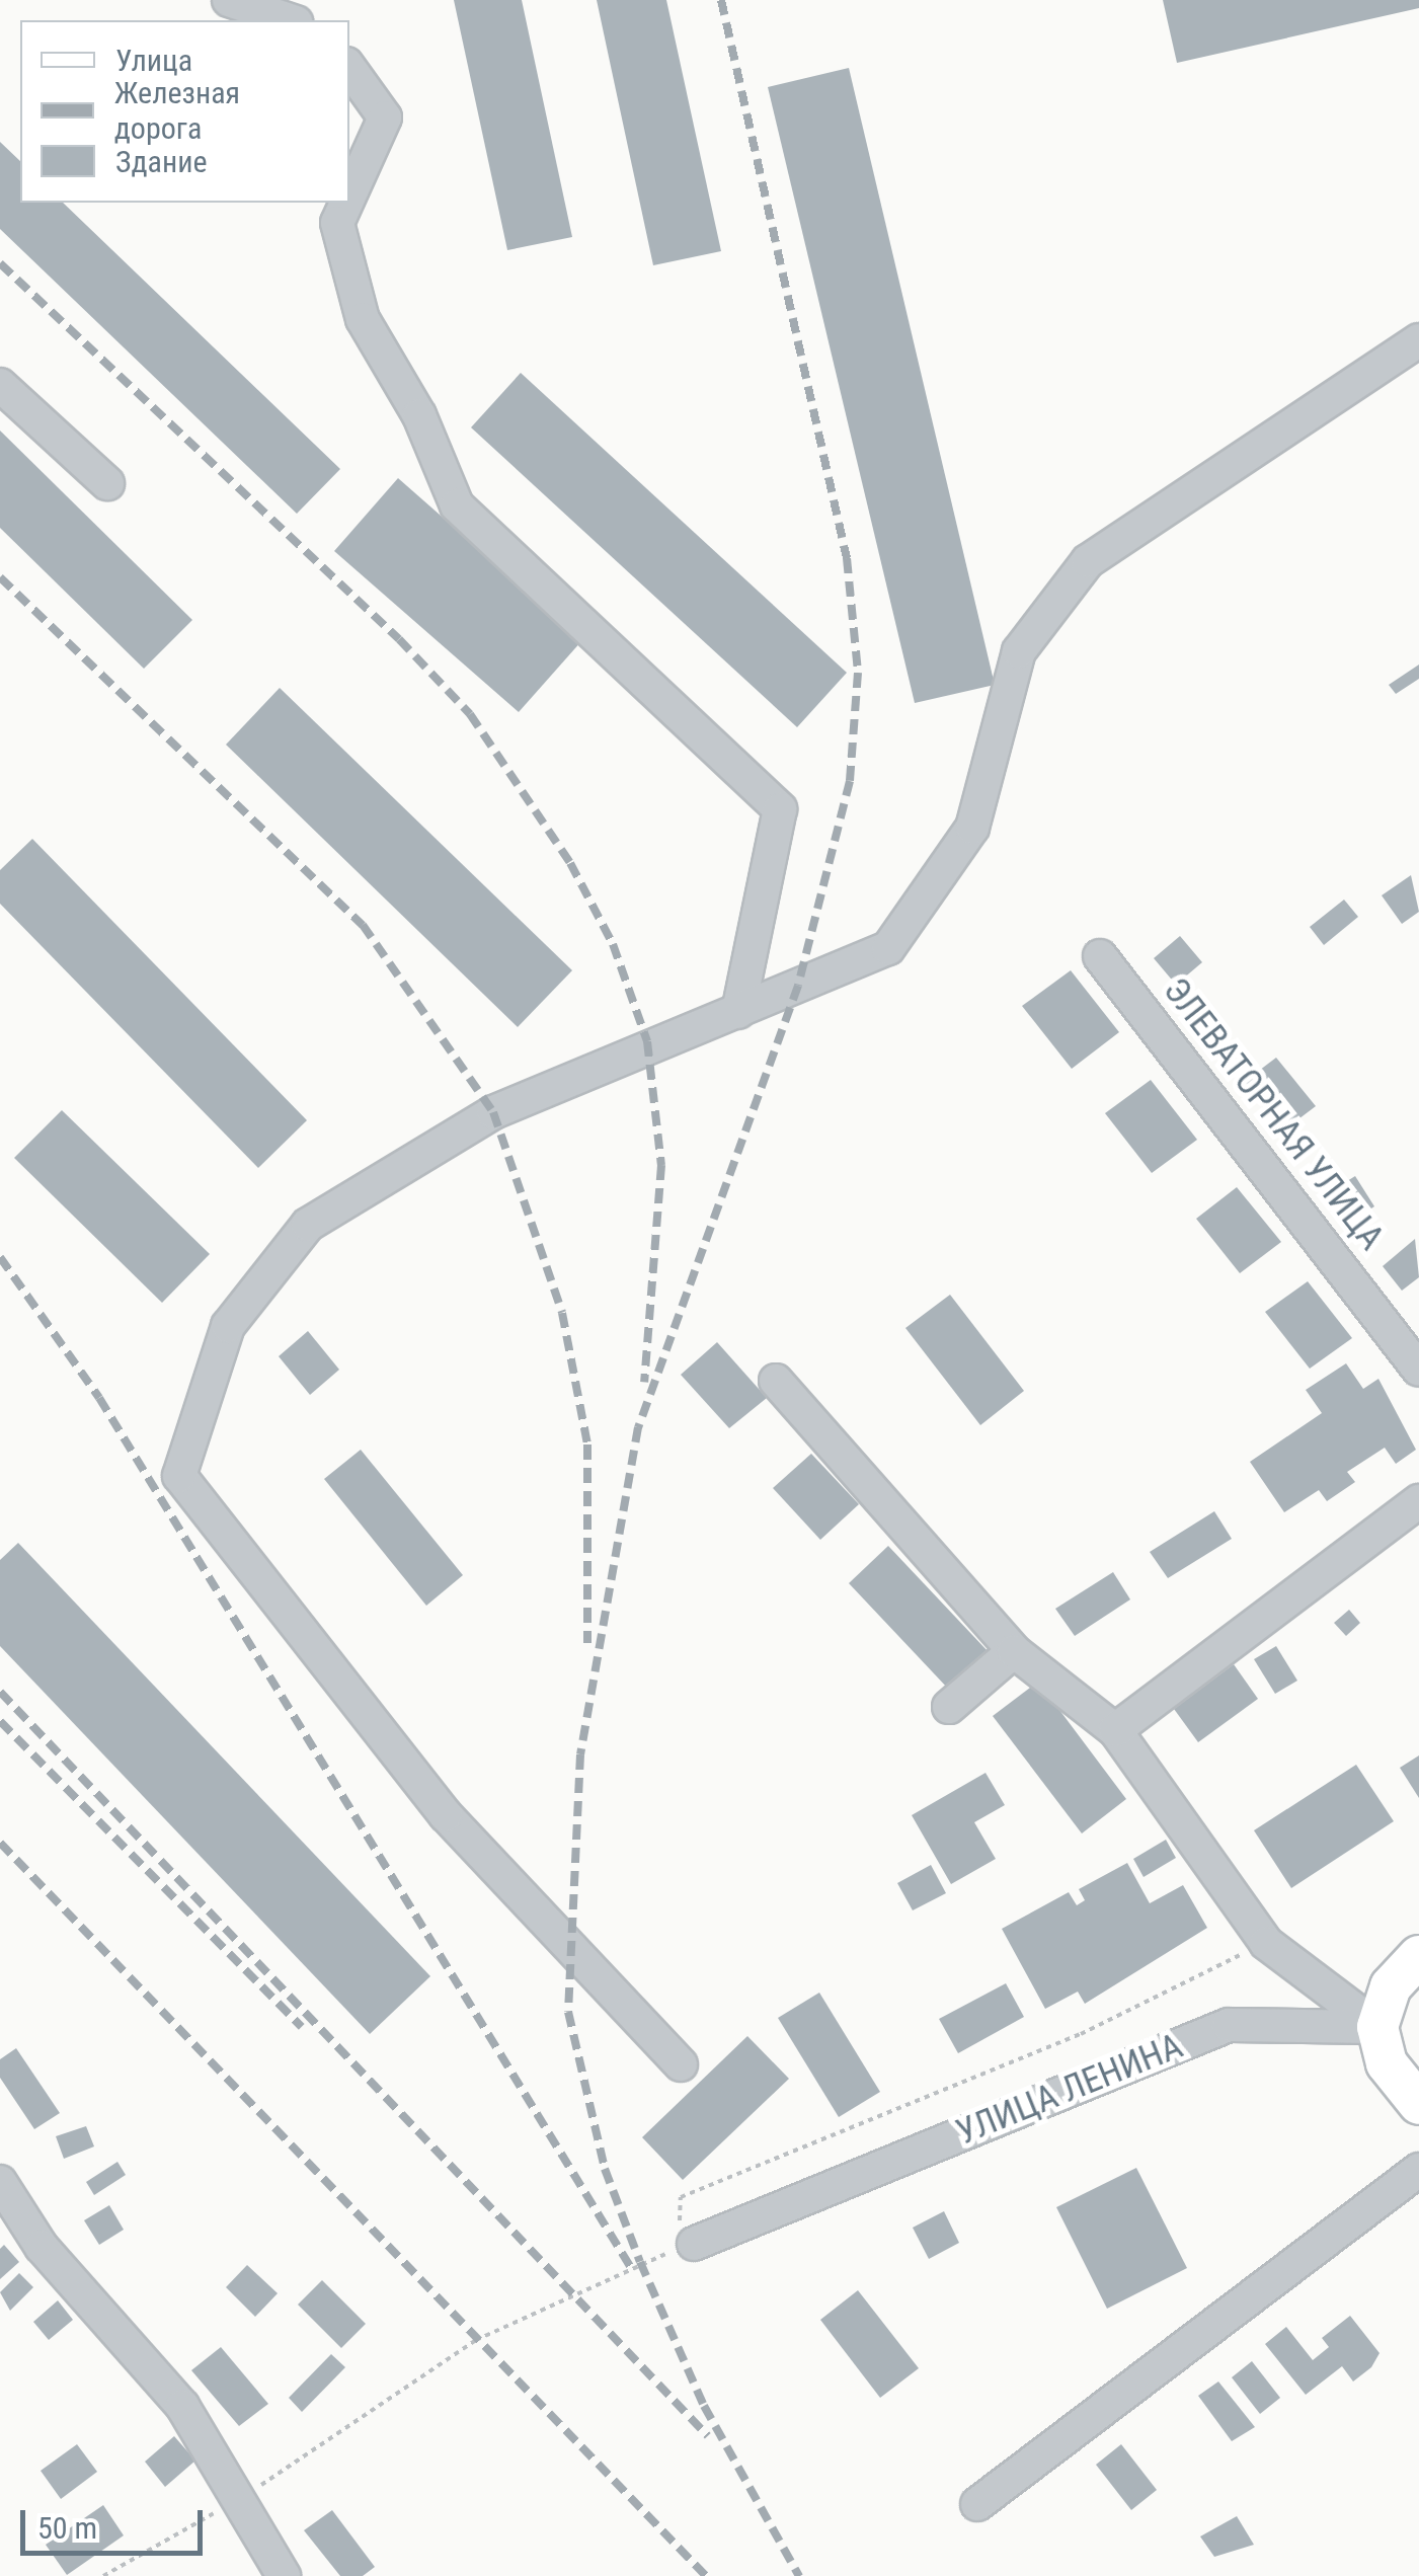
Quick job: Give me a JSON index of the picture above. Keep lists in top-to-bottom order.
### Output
{
  "streets": {
    "street": ["ЭЛЕВАТОРНАЯ УЛИЦА", "УЛИЦА ЛЕНИНА"]
  },
  "legend": ["Улица", "Железная дорога", "Здание"],
  "scale_bar": "50 m"
}
